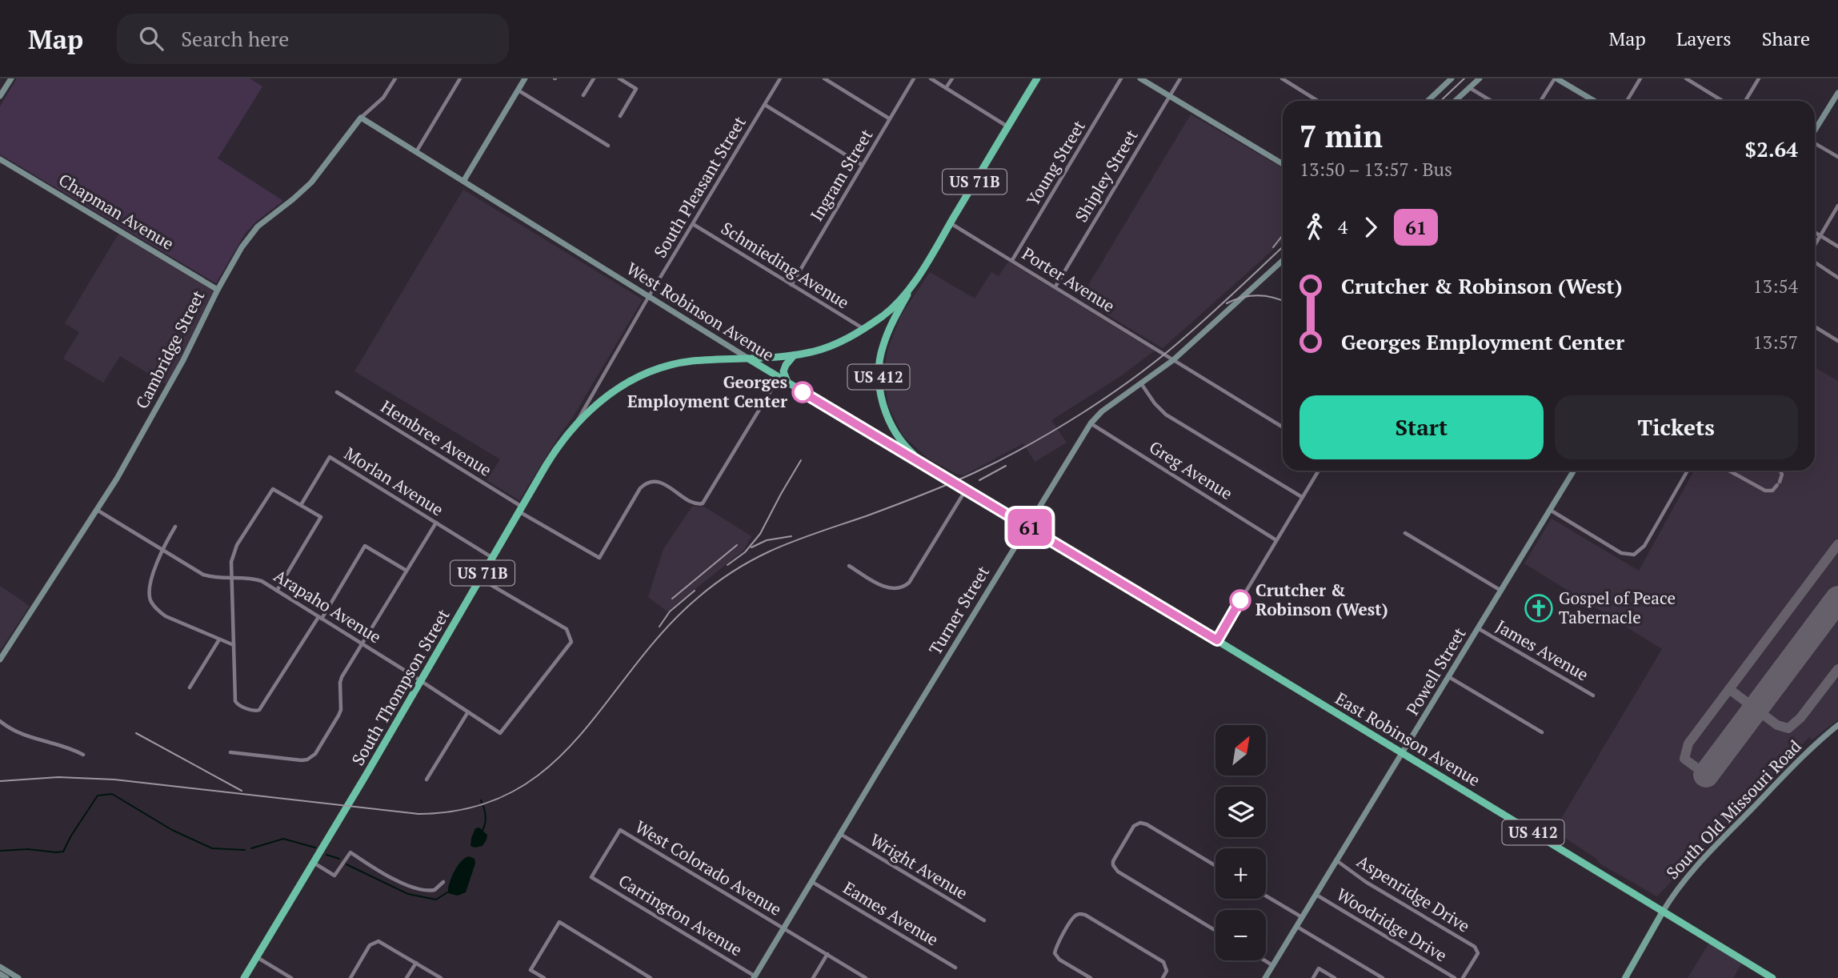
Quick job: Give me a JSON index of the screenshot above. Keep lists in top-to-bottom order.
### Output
{
  "streets": {
    "highway": [
      "US 71B",
      "West Robinson Avenue",
      "US 412",
      "South Thompson Street",
      "East Robinson Avenue"
    ],
    "main road": ["South Old Missouri Road"],
    "street": [
      "Young Street",
      "Ingram Street",
      "Shipley Street",
      "South Pleasant Street",
      "Chapman Avenue",
      "Schmieding Avenue",
      "Porter Avenue",
      "Cambridge Street",
      "Hembree Avenue",
      "Greg Avenue",
      "Morlan Avenue",
      "Arapaho Avenue",
      "Turner Street",
      "James Avenue",
      "Powell Street",
      "Wright Avenue",
      "West Colorado Avenue",
      "Aspenridge Drive",
      "Eames Avenue",
      "Carrington Avenue",
      "Woodridge Drive"
    ]
  },
  "crossings": [
    ["Young Street", "Porter Avenue"],
    ["Ingram Street", "Schmieding Avenue"],
    ["Shipley Street", "Porter Avenue"],
    ["South Pleasant Street", "Schmieding Avenue"],
    ["South Pleasant Street", "West Robinson Avenue"],
    ["South Pleasant Street", "South Thompson Street"],
    ["Chapman Avenue", "Cambridge Street"],
    ["Schmieding Avenue", "South Thompson Street"],
    ["Porter Avenue", "Turner Street"],
    ["Porter Avenue", "South Thompson Street"],
    ["West Robinson Avenue", "Cambridge Street"],
    ["West Robinson Avenue", "US 412"],
    ["West Robinson Avenue", "Hembree Avenue"],
    ["West Robinson Avenue", "Turner Street"],
    ["West Robinson Avenue", "South Thompson Street"],
    ["West Robinson Avenue", "East Robinson Avenue"],
    ["Cambridge Street", "Arapaho Avenue"],
    ["US 412", "South Thompson Street"],
    ["Hembree Avenue", "South Thompson Street"],
    ["Greg Avenue", "Turner Street"],
    ["Morlan Avenue", "South Thompson Street"],
    ["Arapaho Avenue", "South Thompson Street"],
    ["Turner Street", "East Robinson Avenue"],
    ["Turner Street", "Wright Avenue"],
    ["Turner Street", "West Colorado Avenue"],
    ["Turner Street", "Eames Avenue"],
    ["Turner Street", "Carrington Avenue"],
    ["James Avenue", "Powell Street"],
    ["Powell Street", "East Robinson Avenue"],
    ["Powell Street", "Aspenridge Drive"],
    ["Powell Street", "Woodridge Drive"],
    ["East Robinson Avenue", "South Old Missouri Road"],
    ["West Colorado Avenue", "Carrington Avenue"]
  ],
  "places": {
    "other": ["Georges Employment Center", "Crutcher & Robinson (West)"],
    "church": ["Gospel of Peace Tabernacle"]
  },
  "lines": ["bus line 61"],
  "north": "top right",
  "page": {
    "header": "Map",
    "search": "Search here",
    "nav": ["Map", "Layers", "Share"],
    "on_map": "61",
    "heading": ["7 min", "13:50 – 13:57 · Bus", "$2.64"],
    "legs": ["4", "61"],
    "list": [
      {
        "name": "Crutcher & Robinson (West)",
        "value": "13:54"
      },
      {
        "name": "Georges Employment Center",
        "value": "13:57"
      }
    ],
    "buttons": ["Start", "Tickets"],
    "map_buttons": ["+", "−"]
  }
}
